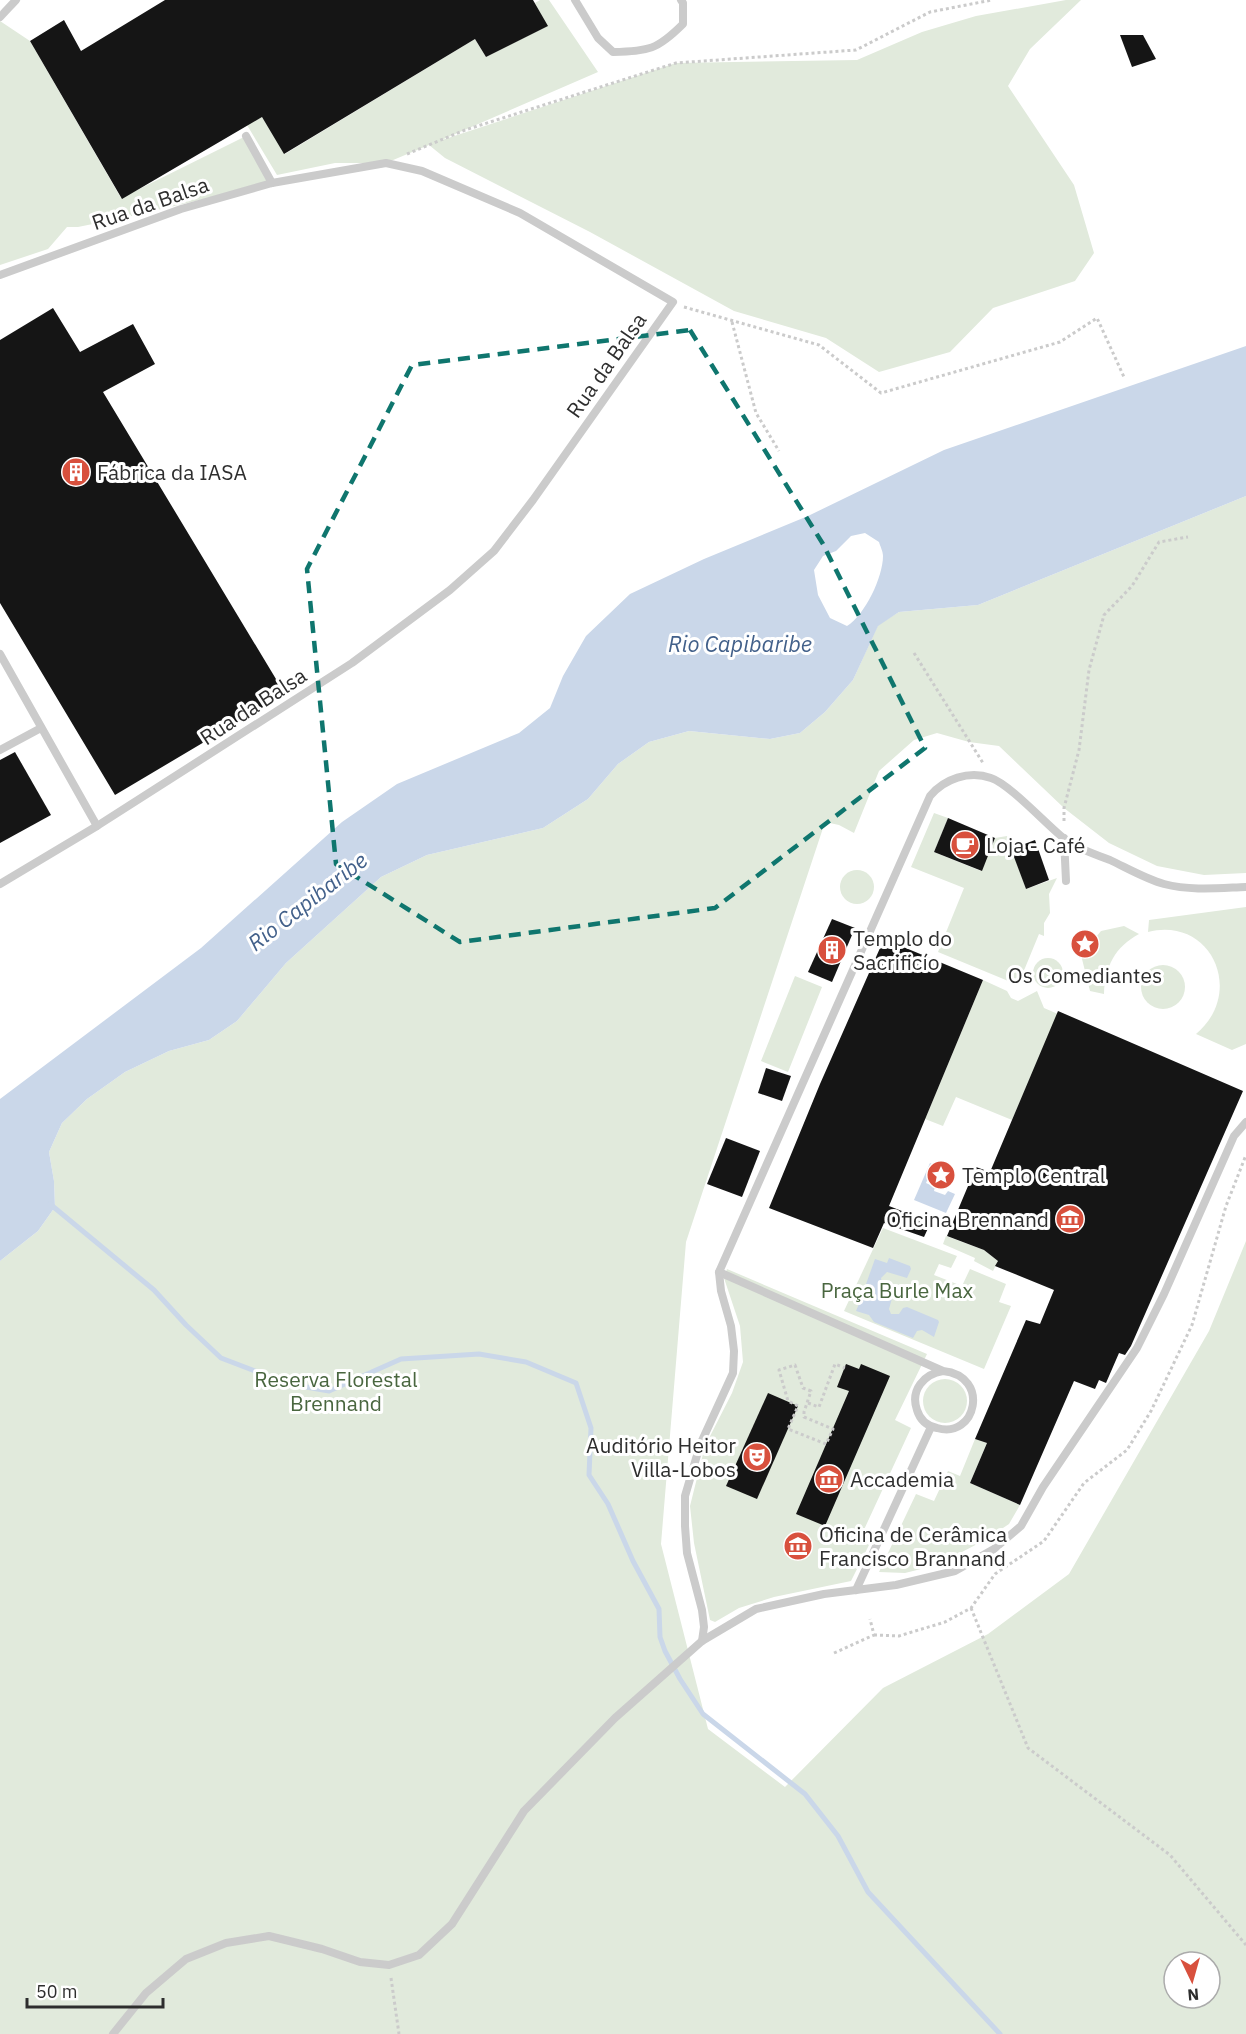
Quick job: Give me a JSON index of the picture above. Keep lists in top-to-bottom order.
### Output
{
  "streets": {
    "lane": ["Rua da Balsa"]
  },
  "water": ["Rio Capibaribe"],
  "parks": ["Praça Burle Max", "Reserva Florestal Brennand"],
  "places": {
    "building": ["Fábrica da IASA", "Templo do Sacrificío"],
    "cafe": ["Loja - Café"],
    "place": ["Os Comediantes", "Templo Central"],
    "museum": ["Oficina Brennand", "Accademia", "Oficina de Cerâmica Francisco Brannand"],
    "theatre": ["Auditório Heitor Villa-Lobos"]
  },
  "scale_bar": "50 m",
  "north": "bottom"
}
